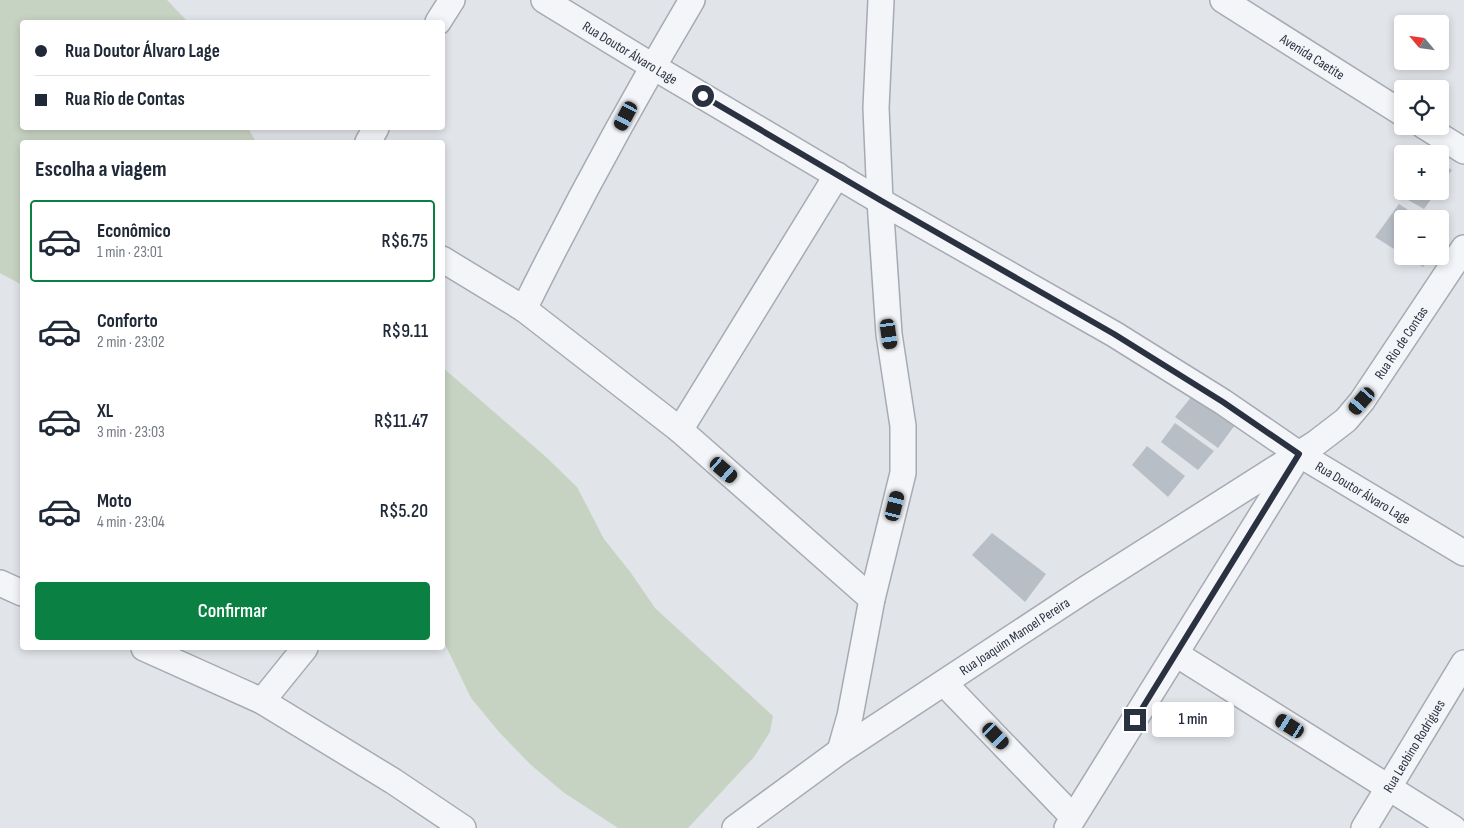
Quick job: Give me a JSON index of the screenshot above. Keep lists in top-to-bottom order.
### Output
{
  "streets": {
    "street": [
      "Rua Doutor Álvaro Lage",
      "Avenida Caetite",
      "Rua Rio de Contas",
      "Rua Joaquim Manoel Pereira",
      "Rua Leobino Rodrigues"
    ]
  },
  "crossings": [
    ["Rua Doutor Álvaro Lage", "Rua Rio de Contas"],
    ["Rua Doutor Álvaro Lage", "Rua Joaquim Manoel Pereira"],
    ["Rua Rio de Contas", "Rua Joaquim Manoel Pereira"]
  ],
  "north": "top left",
  "page": {
    "map_buttons": ["+", "−"],
    "banner": ["Rua Doutor Álvaro Lage", "Rua Rio de Contas"],
    "heading": "Escolha a viagem",
    "list": [
      {
        "name": "Econômico",
        "note": "1 min · 23:01",
        "value": "R$6.75"
      },
      {
        "name": "Conforto",
        "note": "2 min · 23:02",
        "value": "R$9.11"
      },
      {
        "name": "XL",
        "note": "3 min · 23:03",
        "value": "R$11.47"
      },
      {
        "name": "Moto",
        "note": "4 min · 23:04",
        "value": "R$5.20"
      }
    ],
    "buttons": "Confirmar",
    "bubble": "1 min"
  }
}
